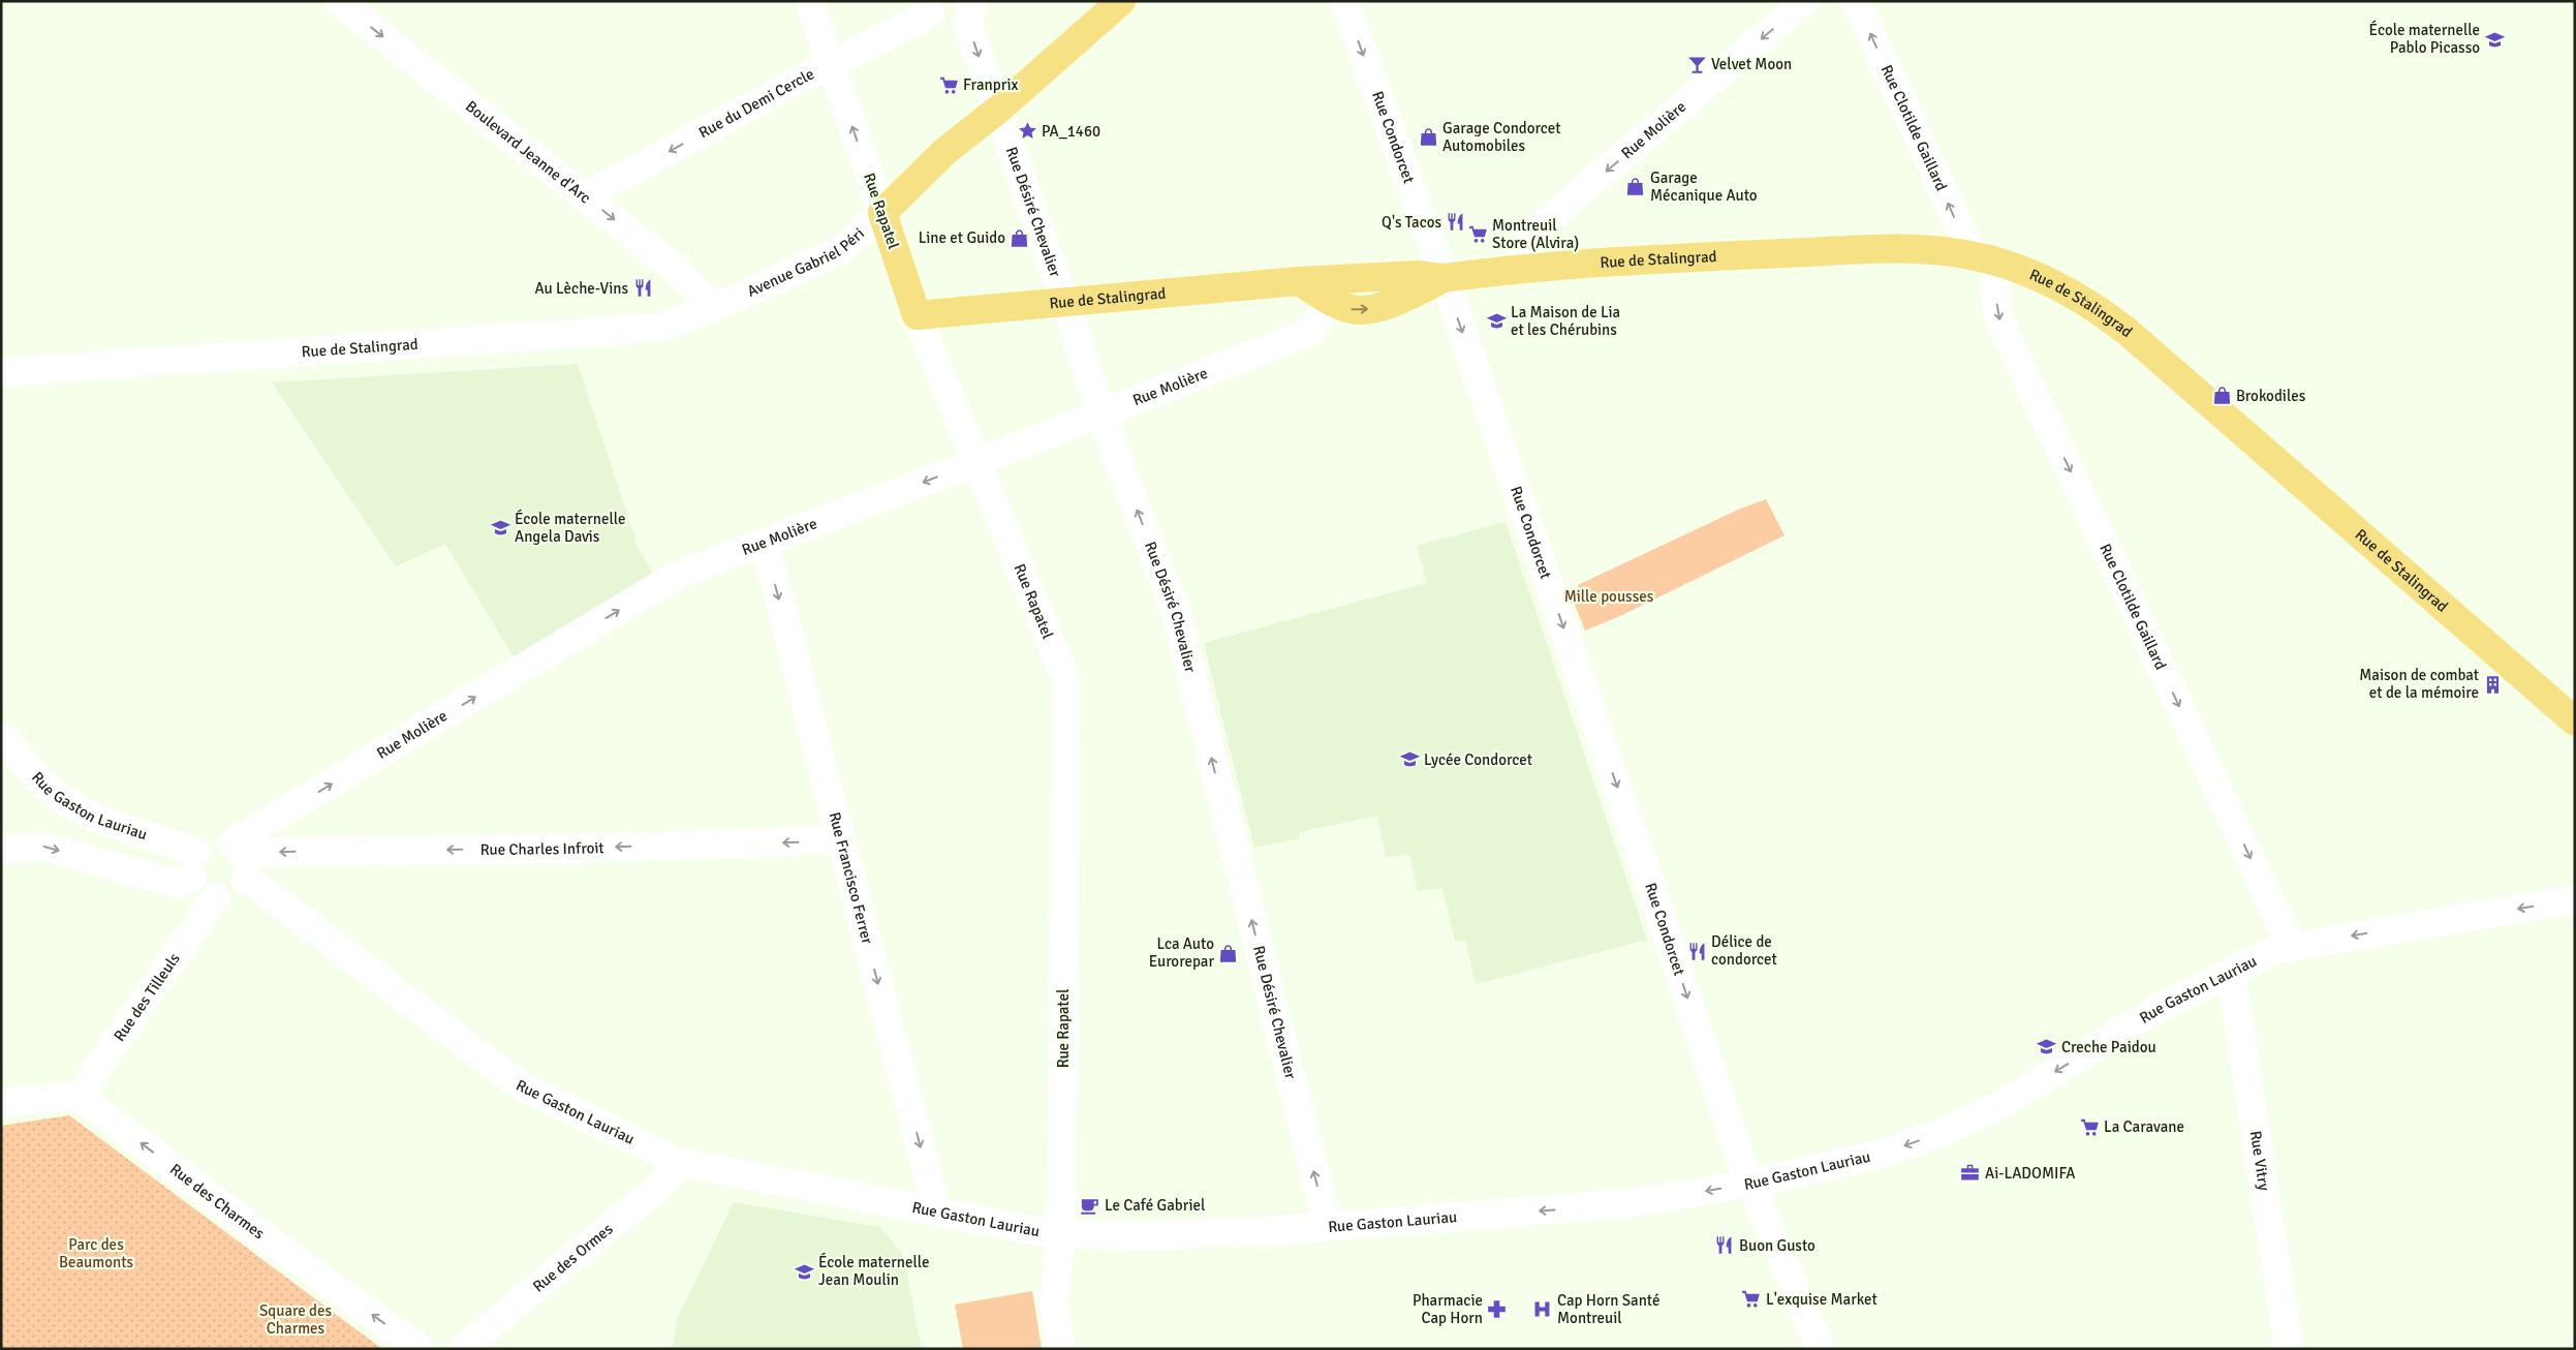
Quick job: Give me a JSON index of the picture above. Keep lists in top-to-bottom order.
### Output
{
  "streets": {
    "main road": ["Rue Rapatel", "Rue de Stalingrad", "Avenue Gabriel Péri"],
    "street": [
      "Rue du Demi Cercle",
      "Rue Clotilde Gaillard",
      "Rue Molière",
      "Rue Condorcet",
      "Boulevard Jeanne d'Arc",
      "Rue Désiré Chevalier",
      "Rue Gaston Lauriau",
      "Rue Charles Infroit",
      "Rue Francisco Ferrer",
      "Rue des Tilleuls",
      "Rue Vitry",
      "Rue des Charmes",
      "Rue des Ormes"
    ]
  },
  "crossings": [
    ["Rue du Demi Cercle", "Boulevard Jeanne d'Arc"],
    ["Rue du Demi Cercle", "Rue Rapatel"],
    ["Rue Clotilde Gaillard", "Rue de Stalingrad"],
    ["Rue Clotilde Gaillard", "Rue Gaston Lauriau"],
    ["Rue Molière", "Rue Rapatel"],
    ["Rue Molière", "Rue Désiré Chevalier"],
    ["Rue Molière", "Rue de Stalingrad"],
    ["Rue Molière", "Rue Gaston Lauriau"],
    ["Rue Molière", "Rue Charles Infroit"],
    ["Rue Molière", "Rue Francisco Ferrer"],
    ["Rue Molière", "Rue des Tilleuls"],
    ["Rue Condorcet", "Rue de Stalingrad"],
    ["Rue Condorcet", "Rue Gaston Lauriau"],
    ["Boulevard Jeanne d'Arc", "Rue de Stalingrad"],
    ["Boulevard Jeanne d'Arc", "Avenue Gabriel Péri"],
    ["Rue Rapatel", "Rue de Stalingrad"],
    ["Rue Rapatel", "Avenue Gabriel Péri"],
    ["Rue Rapatel", "Rue Gaston Lauriau"],
    ["Rue Désiré Chevalier", "Rue de Stalingrad"],
    ["Rue Désiré Chevalier", "Avenue Gabriel Péri"],
    ["Rue Désiré Chevalier", "Rue Gaston Lauriau"],
    ["Rue de Stalingrad", "Avenue Gabriel Péri"],
    ["Rue Gaston Lauriau", "Rue Charles Infroit"],
    ["Rue Gaston Lauriau", "Rue Francisco Ferrer"],
    ["Rue Gaston Lauriau", "Rue des Tilleuls"],
    ["Rue Gaston Lauriau", "Rue Vitry"],
    ["Rue Gaston Lauriau", "Rue des Ormes"],
    ["Rue Charles Infroit", "Rue Francisco Ferrer"],
    ["Rue Charles Infroit", "Rue des Tilleuls"],
    ["Rue des Tilleuls", "Rue des Charmes"]
  ],
  "one_way": [
    "Rue du Demi Cercle",
    "Rue Condorcet",
    "Boulevard Jeanne d'Arc",
    "Rue Gaston Lauriau",
    "Rue Charles Infroit",
    "Rue Francisco Ferrer",
    "Rue des Charmes"
  ],
  "parks": ["Mille pousses", "Parc des Beaumonts", "Square des Charmes"],
  "places": {
    "school or university": [
      "École maternelle Pablo Picasso",
      "La Maison de Lia et les Chérubins",
      "École maternelle Angela Davis",
      "Lycée Condorcet",
      "Creche Paidou",
      "École maternelle Jean Moulin"
    ],
    "bar": ["Velvet Moon"],
    "supermarket": [
      "Franprix",
      "Montreuil Store (Alvira)",
      "La Caravane",
      "L'exquise Market"
    ],
    "place": ["PA_1460"],
    "shop": [
      "Garage Condorcet Automobiles",
      "Garage Mécanique Auto",
      "Line et Guido",
      "Brokodiles",
      "Lca Auto Eurorepar"
    ],
    "restaurant": [
      "Q's Tacos",
      "Au Lèche-Vins",
      "Délice de condorcet",
      "Buon Gusto"
    ],
    "building": ["Maison de combat et de la mémoire"],
    "office": ["Ai-LADOMIFA"],
    "cafe": ["Le Café Gabriel"],
    "pharmacy": ["Pharmacie Cap Horn"],
    "hospital": ["Cap Horn Santé Montreuil"]
  }
}
